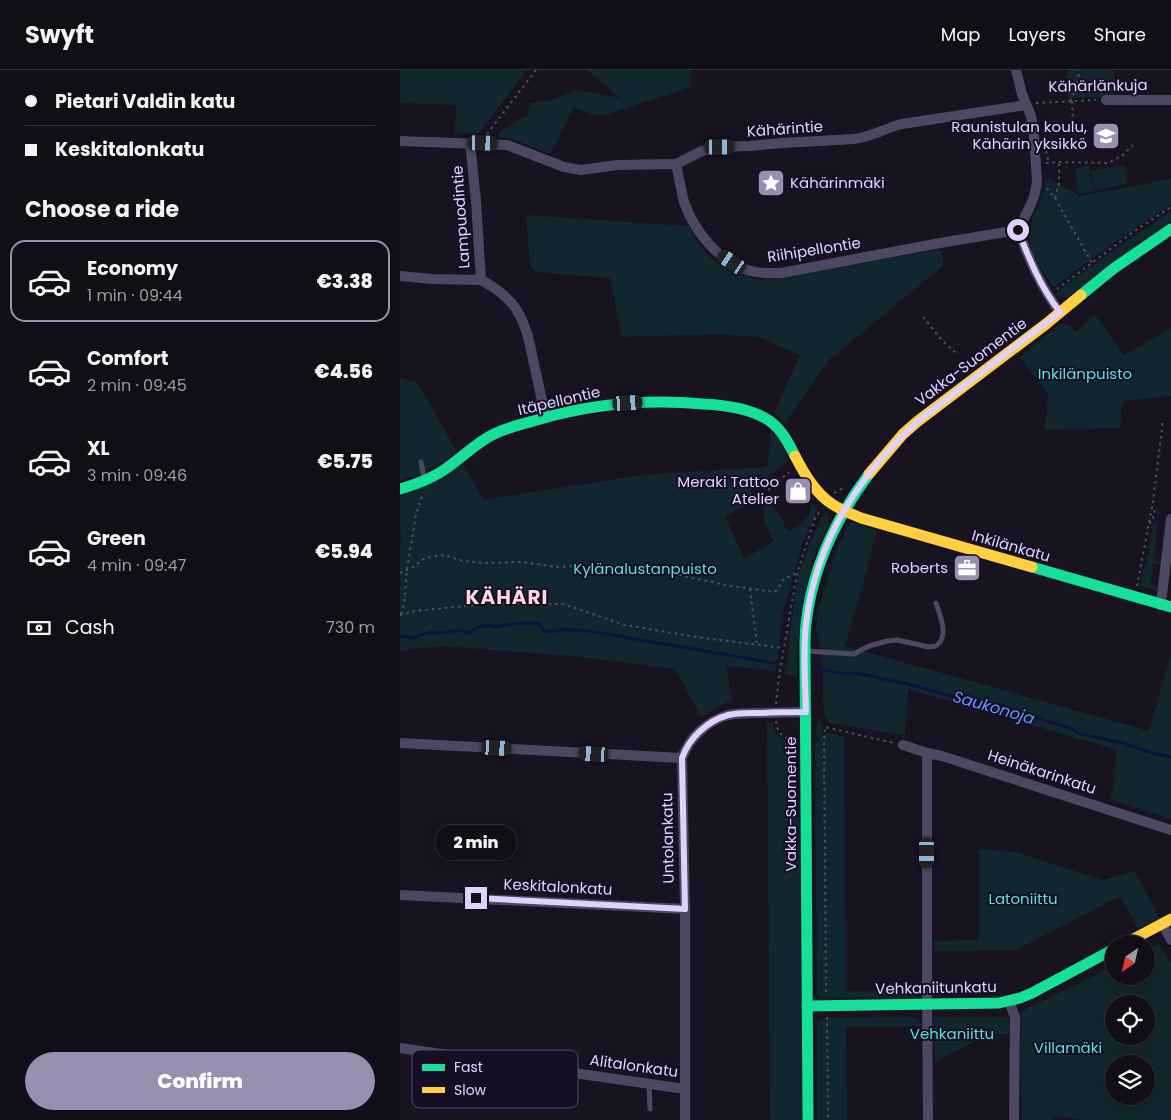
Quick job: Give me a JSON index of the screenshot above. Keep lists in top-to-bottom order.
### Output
{
  "streets": {
    "street": [
      "Kähärlänkuja",
      "Kähärintie",
      "Lampuodintie",
      "Riihipellontie",
      "Vakka-Suomentie",
      "Itäpellontie",
      "Inkilänkatu",
      "Heinäkarinkatu",
      "Untolankatu",
      "Keskitalonkatu",
      "Vehkaniitunkatu",
      "Alitalonkatu"
    ]
  },
  "crossings": [
    ["Kähärlänkuja", "Kähärintie"],
    ["Kähärintie", "Lampuodintie"],
    ["Kähärintie", "Riihipellontie"],
    ["Lampuodintie", "Itäpellontie"],
    ["Vakka-Suomentie", "Itäpellontie"],
    ["Vakka-Suomentie", "Inkilänkatu"],
    ["Vakka-Suomentie", "Vehkaniitunkatu"],
    ["Itäpellontie", "Inkilänkatu"],
    ["Untolankatu", "Keskitalonkatu"],
    ["Untolankatu", "Alitalonkatu"]
  ],
  "districts": ["KÄHÄRI"],
  "water": ["Saukonoja"],
  "parks": [
    "Inkilänpuisto",
    "Kylänalustanpuisto",
    "Latoniittu",
    "Vehkaniittu",
    "Villamäki"
  ],
  "places": {
    "school or university": ["Raunistulan koulu, Kähärin yksikkö"],
    "place": ["Kähärinmäki"],
    "shop": ["Meraki Tattoo Atelier"],
    "office": ["Roberts"]
  },
  "legend": ["Fast", "Slow"],
  "north": "bottom left",
  "page": {
    "header": "Swyft",
    "nav": ["Map", "Layers", "Share"],
    "banner": ["Pietari Valdin katu", "Keskitalonkatu"],
    "heading": "Choose a ride",
    "list": [
      {
        "name": "Economy",
        "note": "1 min · 09:44",
        "value": "€3.38"
      },
      {
        "name": "Comfort",
        "note": "2 min · 09:45",
        "value": "€4.56"
      },
      {
        "name": "XL",
        "note": "3 min · 09:46",
        "value": "€5.75"
      },
      {
        "name": "Green",
        "note": "4 min · 09:47",
        "value": "€5.94"
      }
    ],
    "pay": ["Cash", "730 m"],
    "bubble": "2 min",
    "buttons": "Confirm"
  }
}
